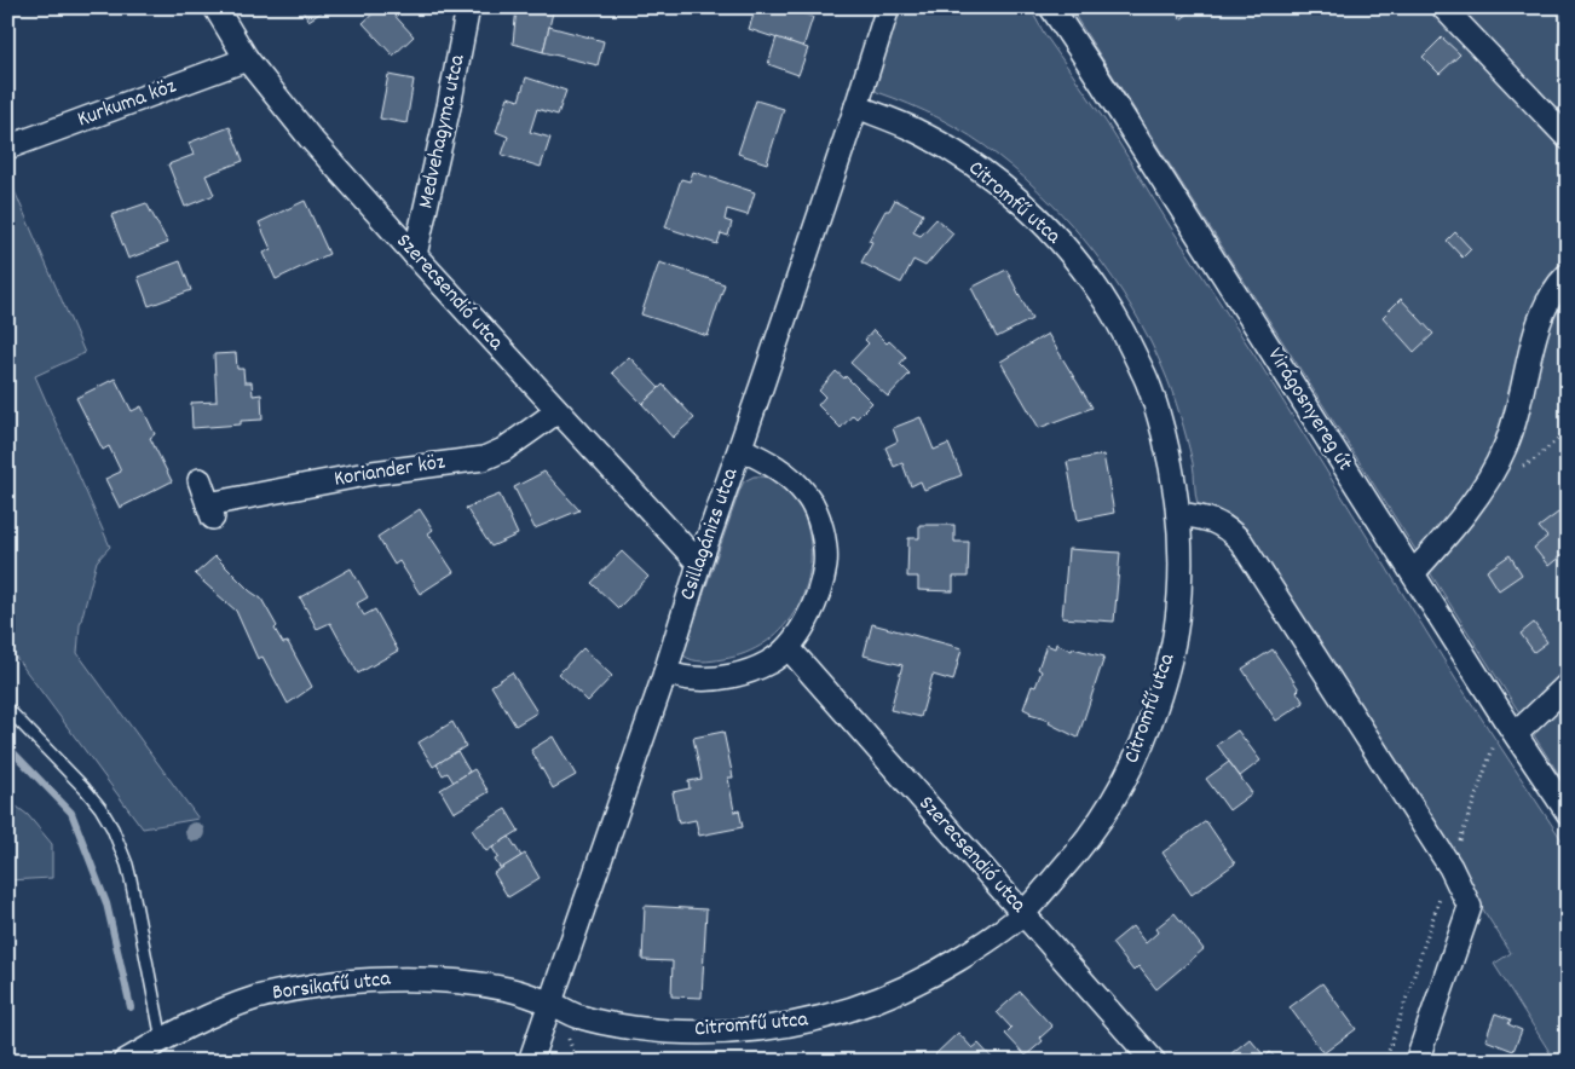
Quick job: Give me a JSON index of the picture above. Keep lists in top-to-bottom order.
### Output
{
  "streets": {
    "street": [
      "Kurkuma köz",
      "Medvehagyma utca",
      "Citromfű utca",
      "Szerecsendió utca",
      "Virágosnyereg út",
      "Koriander köz",
      "Csillagánizs utca",
      "Borsikafű utca"
    ]
  },
  "crossings": [
    ["Kurkuma köz", "Szerecsendió utca"],
    ["Medvehagyma utca", "Szerecsendió utca"],
    ["Citromfű utca", "Szerecsendió utca"],
    ["Citromfű utca", "Csillagánizs utca"],
    ["Citromfű utca", "Borsikafű utca"],
    ["Szerecsendió utca", "Koriander köz"],
    ["Szerecsendió utca", "Csillagánizs utca"],
    ["Csillagánizs utca", "Borsikafű utca"]
  ]
}
